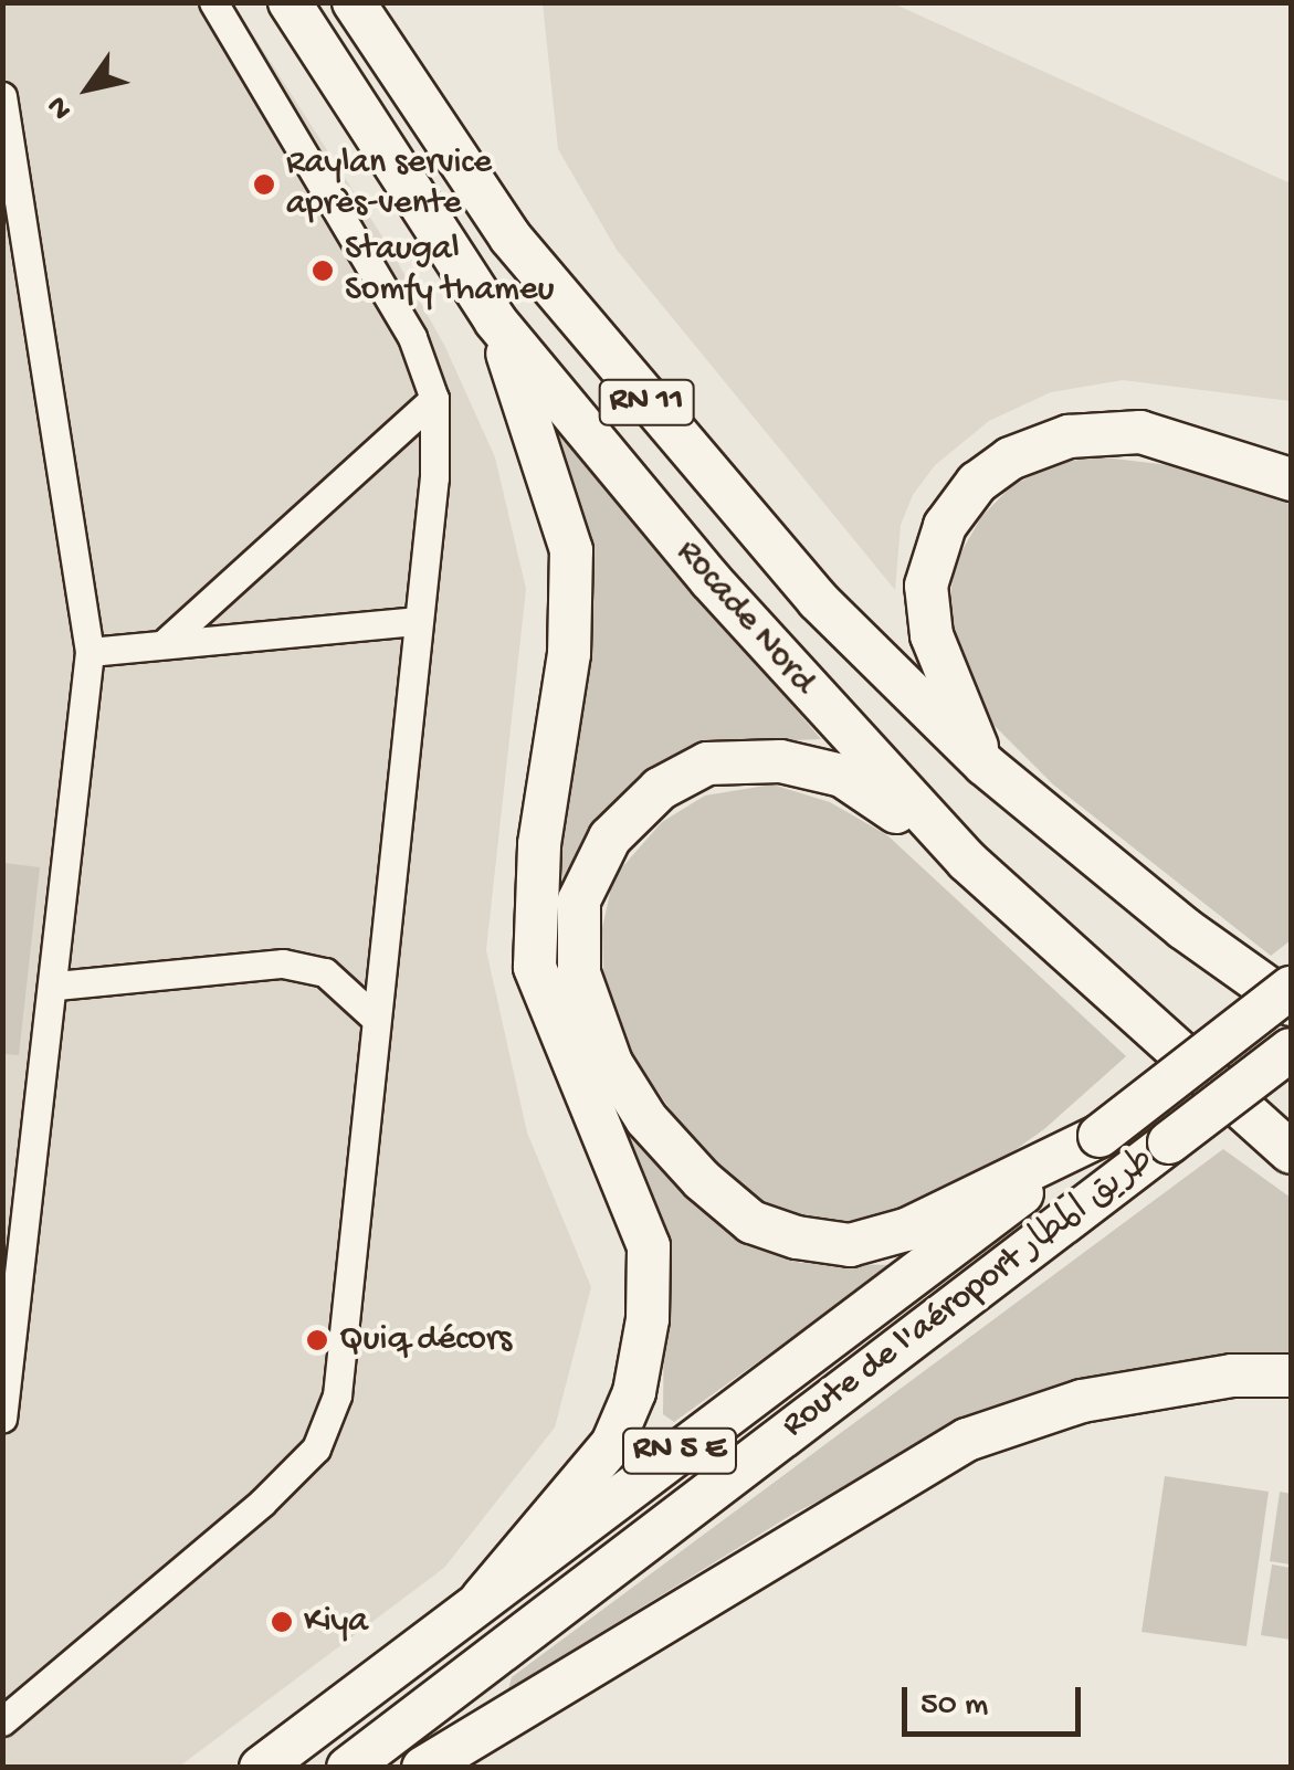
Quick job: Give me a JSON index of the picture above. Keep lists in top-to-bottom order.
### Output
{
  "streets": {
    "highway": [
      "RN 11",
      "Rocade Nord",
      "Route de l'aéroport طريق المطار",
      "RN 5 E"
    ]
  },
  "crossings": [
    ["Route de l'aéroport طريق المطار", "RN 5 E"]
  ],
  "places": [
    "Raylan service après-vente",
    "Staugal Somfy thameu",
    "Quiq décors",
    "Kiya"
  ],
  "scale_bar": "50 m",
  "north": "bottom left"
}
